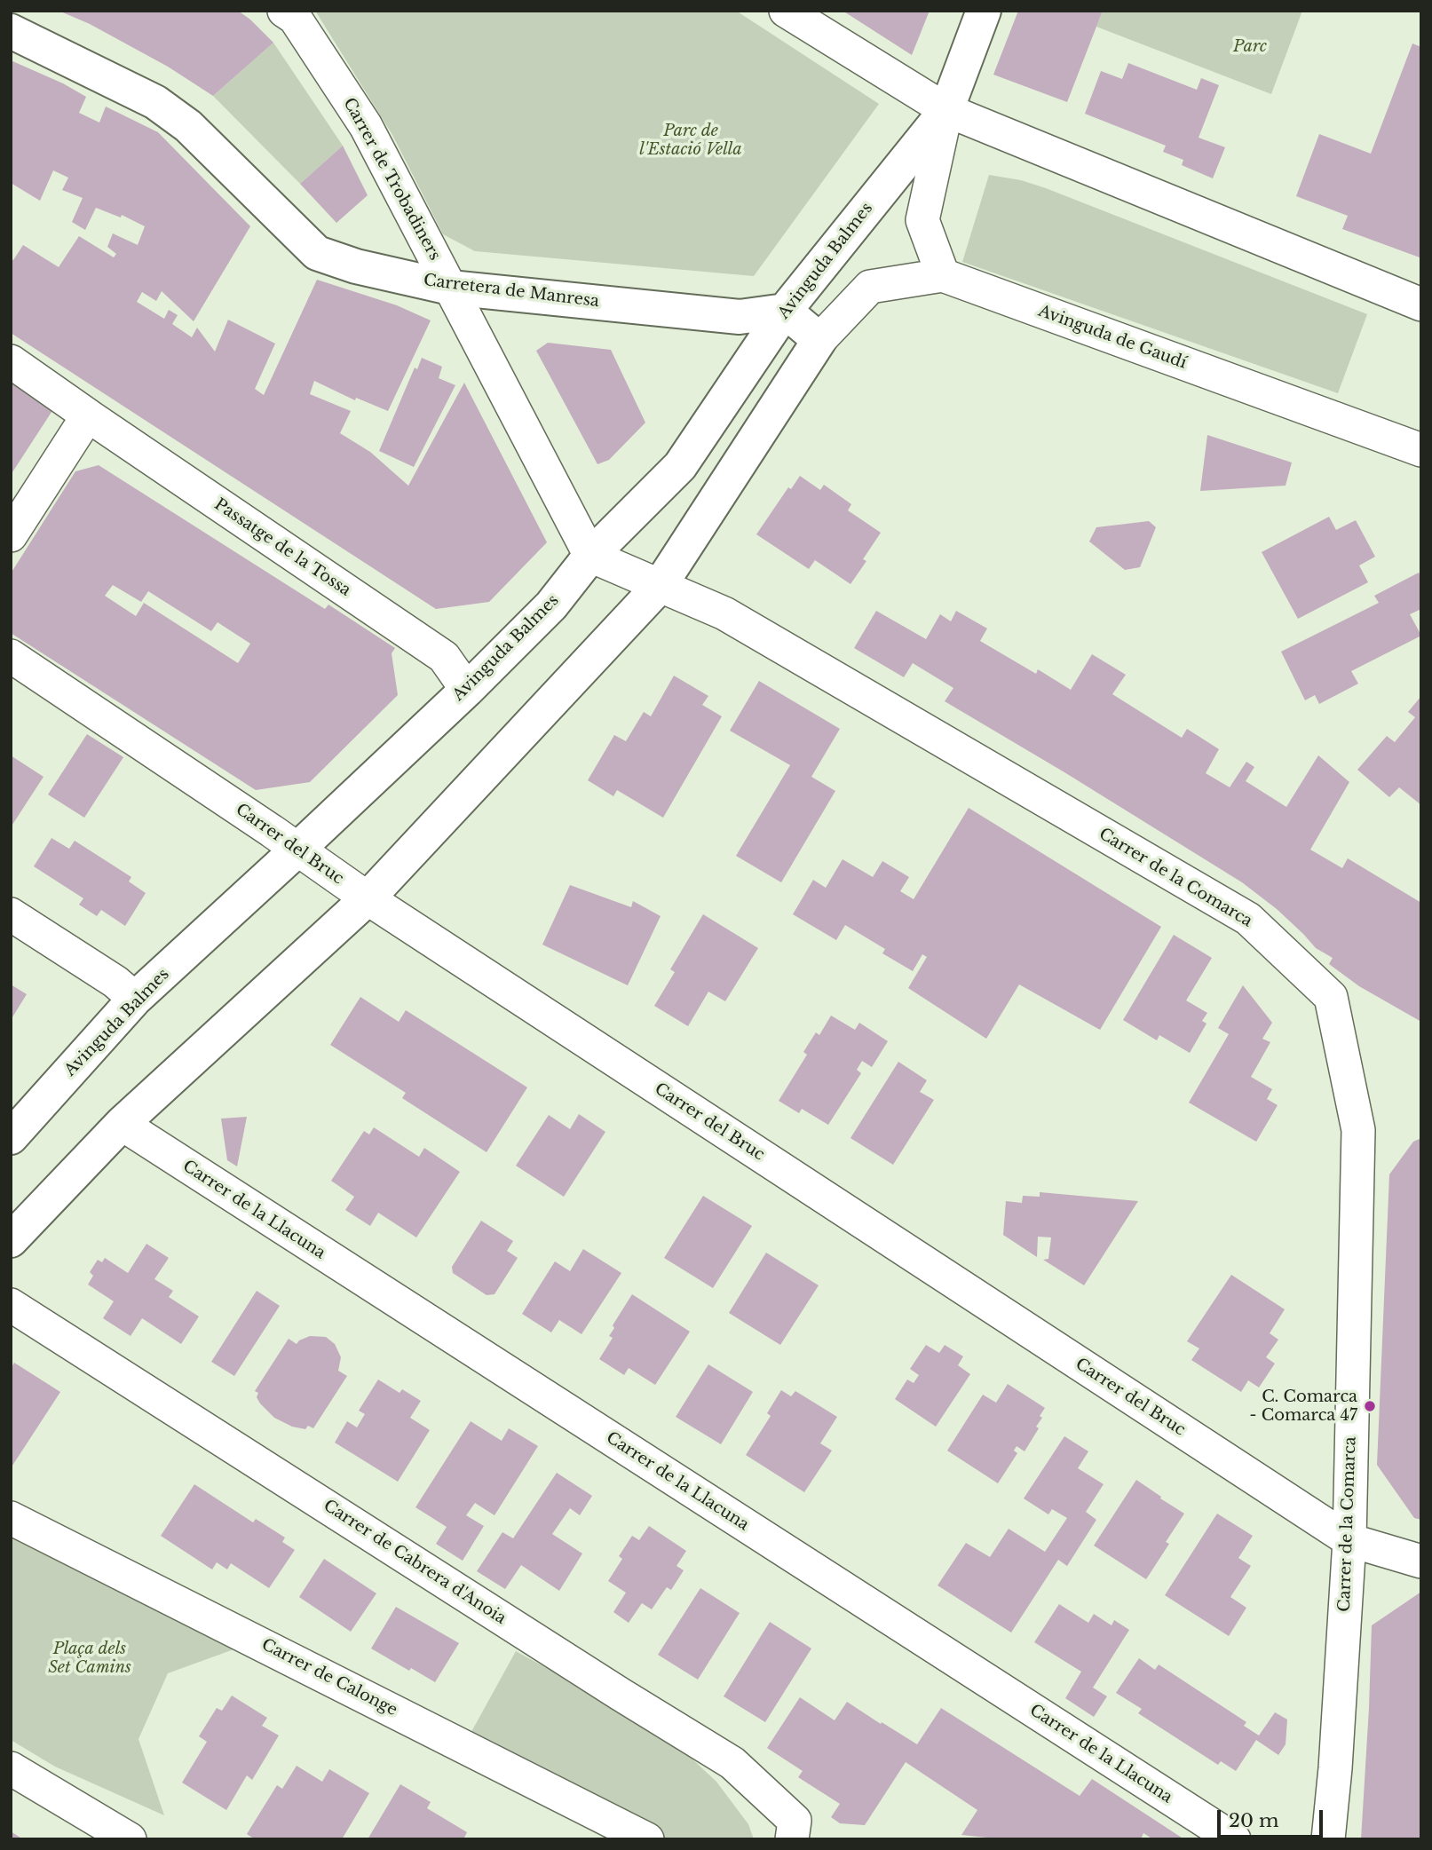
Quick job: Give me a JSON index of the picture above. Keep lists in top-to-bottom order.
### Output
{
  "streets": {
    "street": [
      "Carrer de Trobadiners",
      "Avinguda Balmes",
      "Carretera de Manresa",
      "Avinguda de Gaudí",
      "Passatge de la Tossa",
      "Carrer del Bruc",
      "Carrer de la Comarca",
      "Carrer de la Llacuna",
      "Carrer de Cabrera d'Anoia",
      "Carrer de Calonge"
    ]
  },
  "crossings": [
    ["Carrer de Trobadiners", "Avinguda Balmes"],
    ["Carrer de Trobadiners", "Carretera de Manresa"],
    ["Carrer de Trobadiners", "Carrer de la Comarca"],
    ["Avinguda Balmes", "Carretera de Manresa"],
    ["Avinguda Balmes", "Avinguda de Gaudí"],
    ["Avinguda Balmes", "Passatge de la Tossa"],
    ["Avinguda Balmes", "Carrer del Bruc"],
    ["Avinguda Balmes", "Carrer de la Comarca"],
    ["Carrer del Bruc", "Carrer de la Comarca"]
  ],
  "parks": ["Parc", "Parc de l'Estació Vella", "Plaça dels Set Camins"],
  "places": ["C. Comarca - Comarca 47"],
  "scale_bar": "20 m"
}
